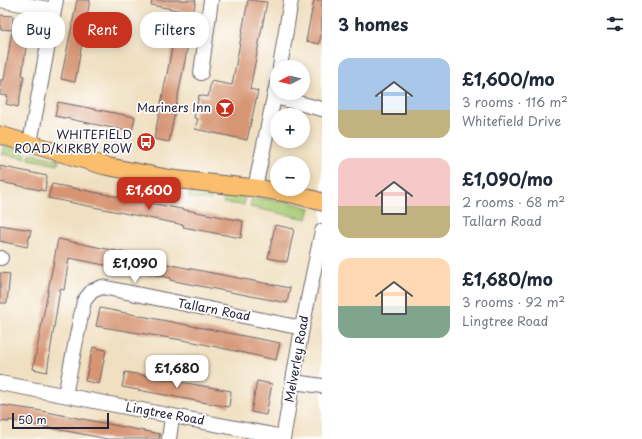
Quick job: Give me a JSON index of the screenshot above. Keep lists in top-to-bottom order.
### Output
{
  "streets": {
    "street": ["Tallarn Road", "Melverley Road", "Lingtree Road"]
  },
  "crossings": [
    ["Tallarn Road", "Melverley Road"],
    ["Tallarn Road", "Lingtree Road"],
    ["Melverley Road", "Lingtree Road"]
  ],
  "places": {
    "bar": ["Mariners Inn"],
    "bus stop": ["WHITEFIELD ROAD/KIRKBY ROW"]
  },
  "scale_bar": "50 m",
  "north": "left",
  "page": {
    "heading": "3 homes",
    "chip": ["Buy", "Rent", "Filters"],
    "list": [
      {
        "name": "£1,600/mo",
        "note": "3 rooms · 116 m² · Whitefield Drive"
      },
      {
        "name": "£1,090/mo",
        "note": "2 rooms · 68 m² · Tallarn Road"
      },
      {
        "name": "£1,680/mo",
        "note": "3 rooms · 92 m² · Lingtree Road"
      }
    ],
    "map_buttons": ["+", "−"],
    "price": ["£1,600", "£1,090", "£1,680"],
    "scale": "50 m"
  }
}
